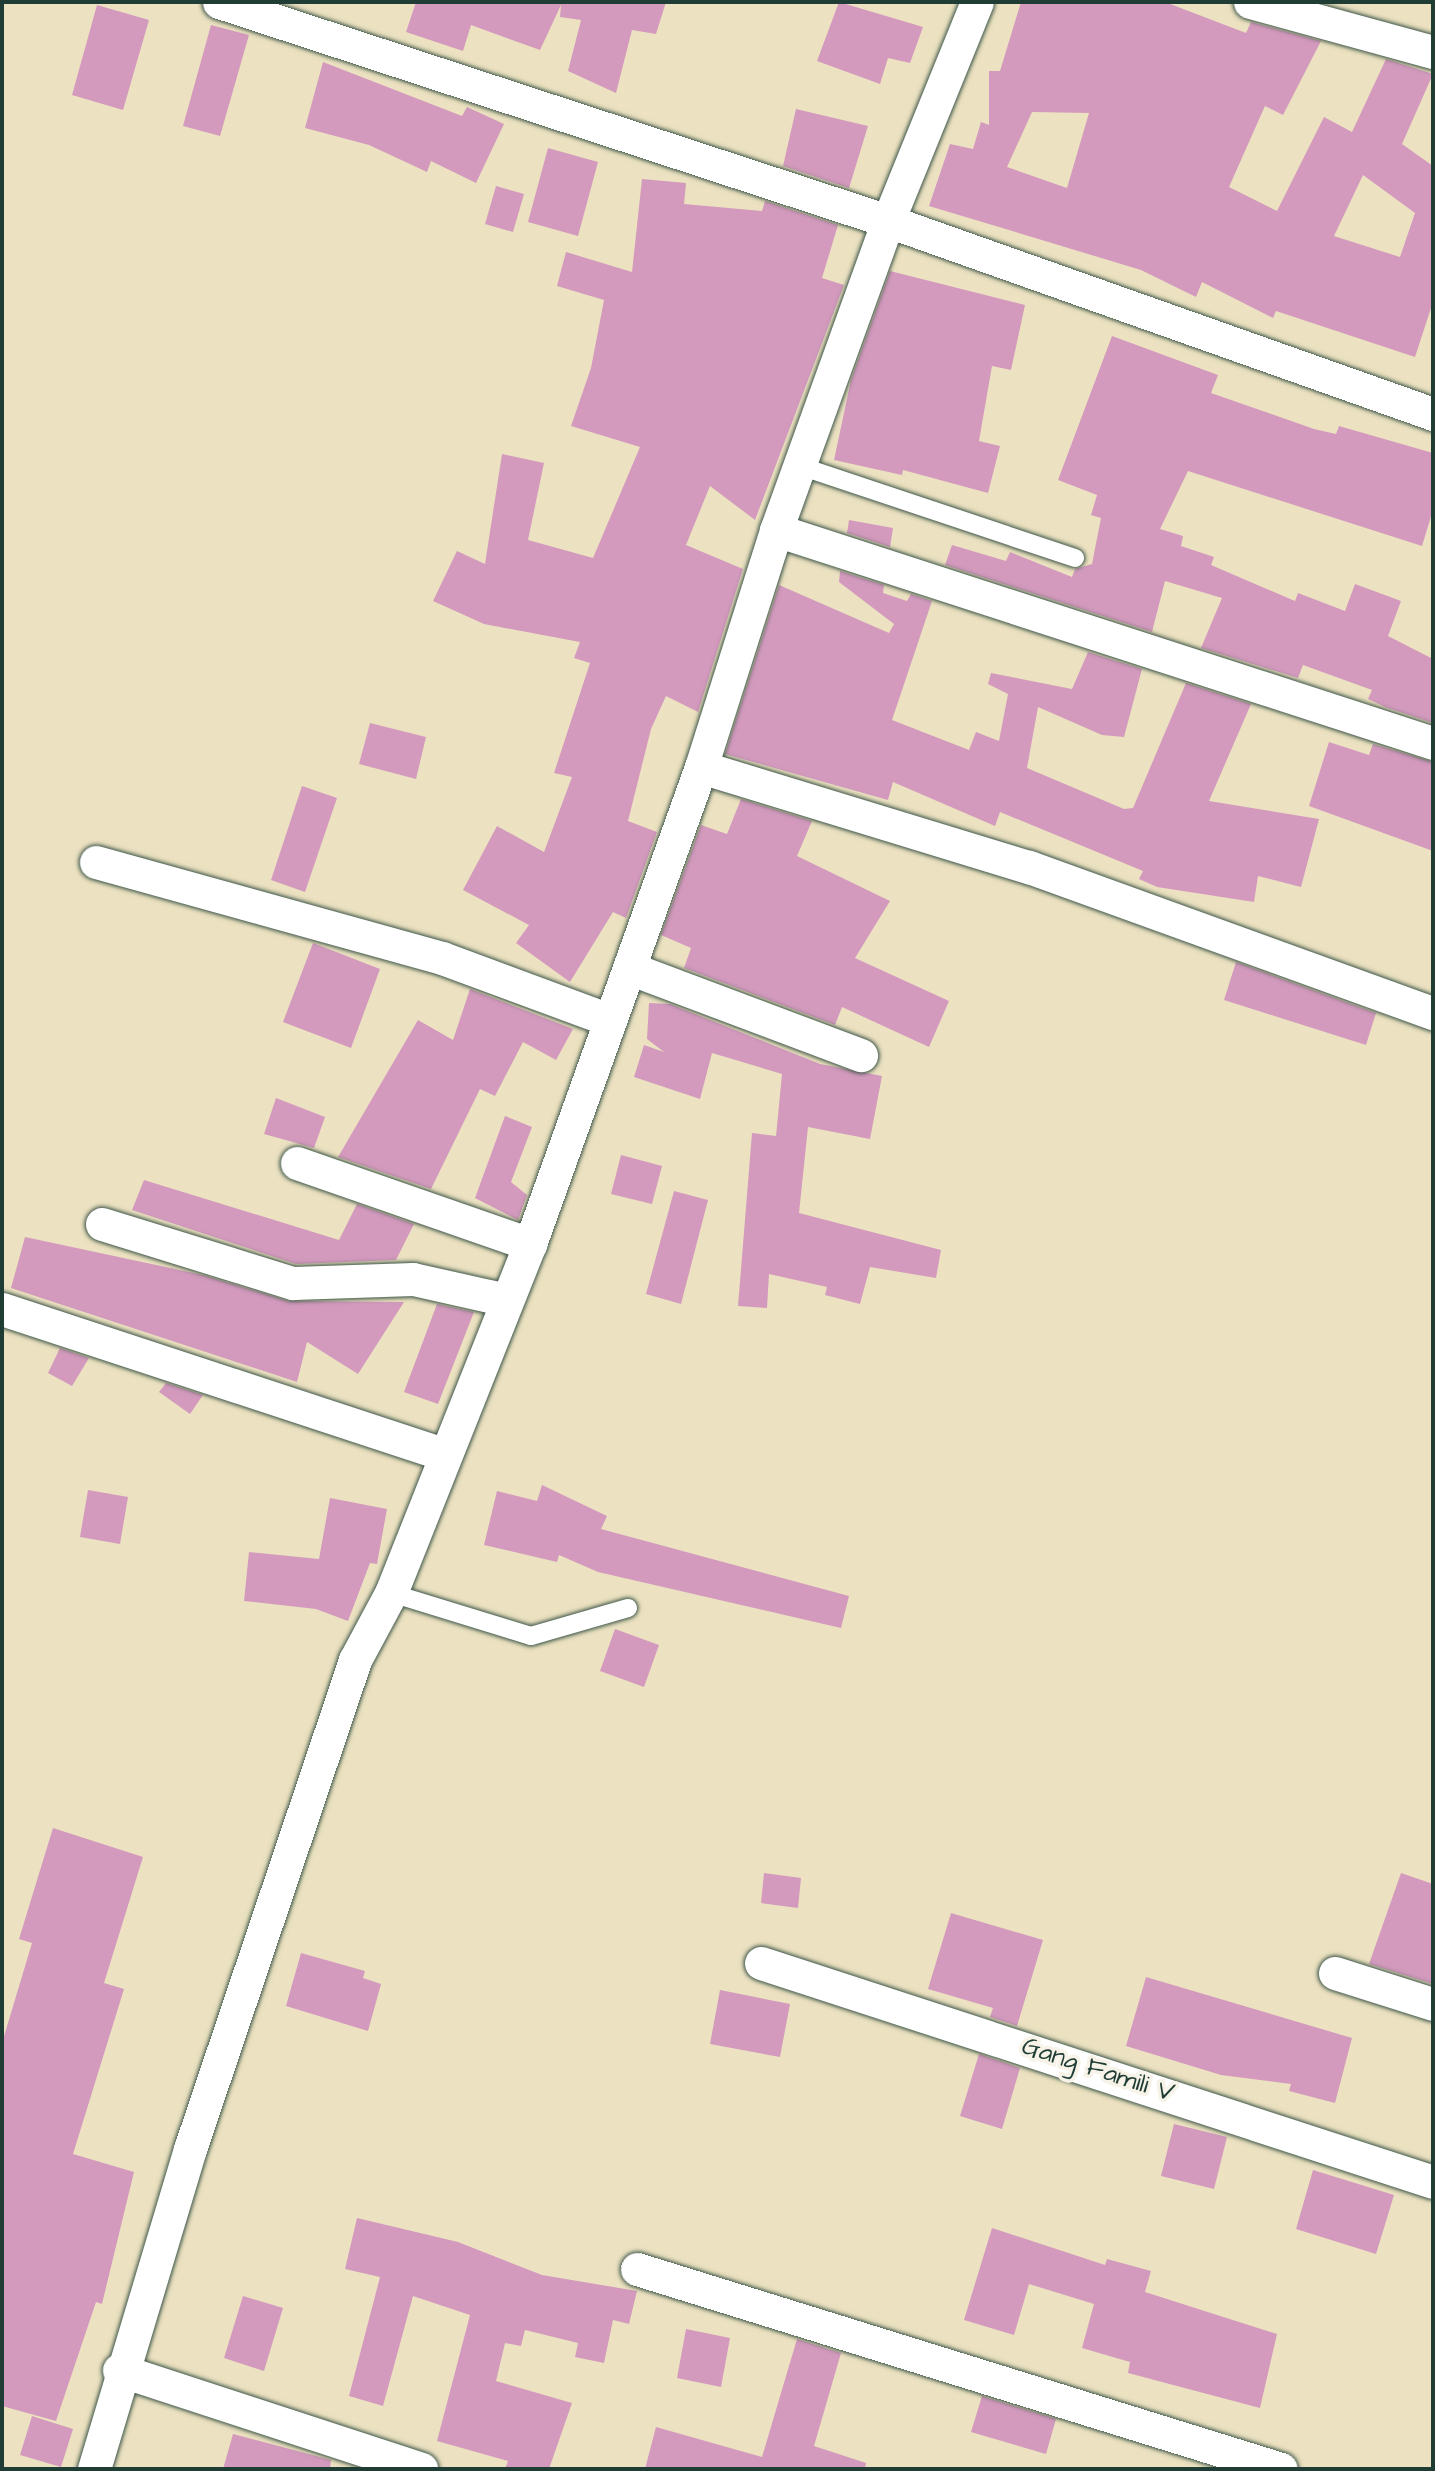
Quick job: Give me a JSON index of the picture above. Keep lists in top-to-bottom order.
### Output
{
  "streets": {
    "street": ["Gang Famili V"]
  }
}
